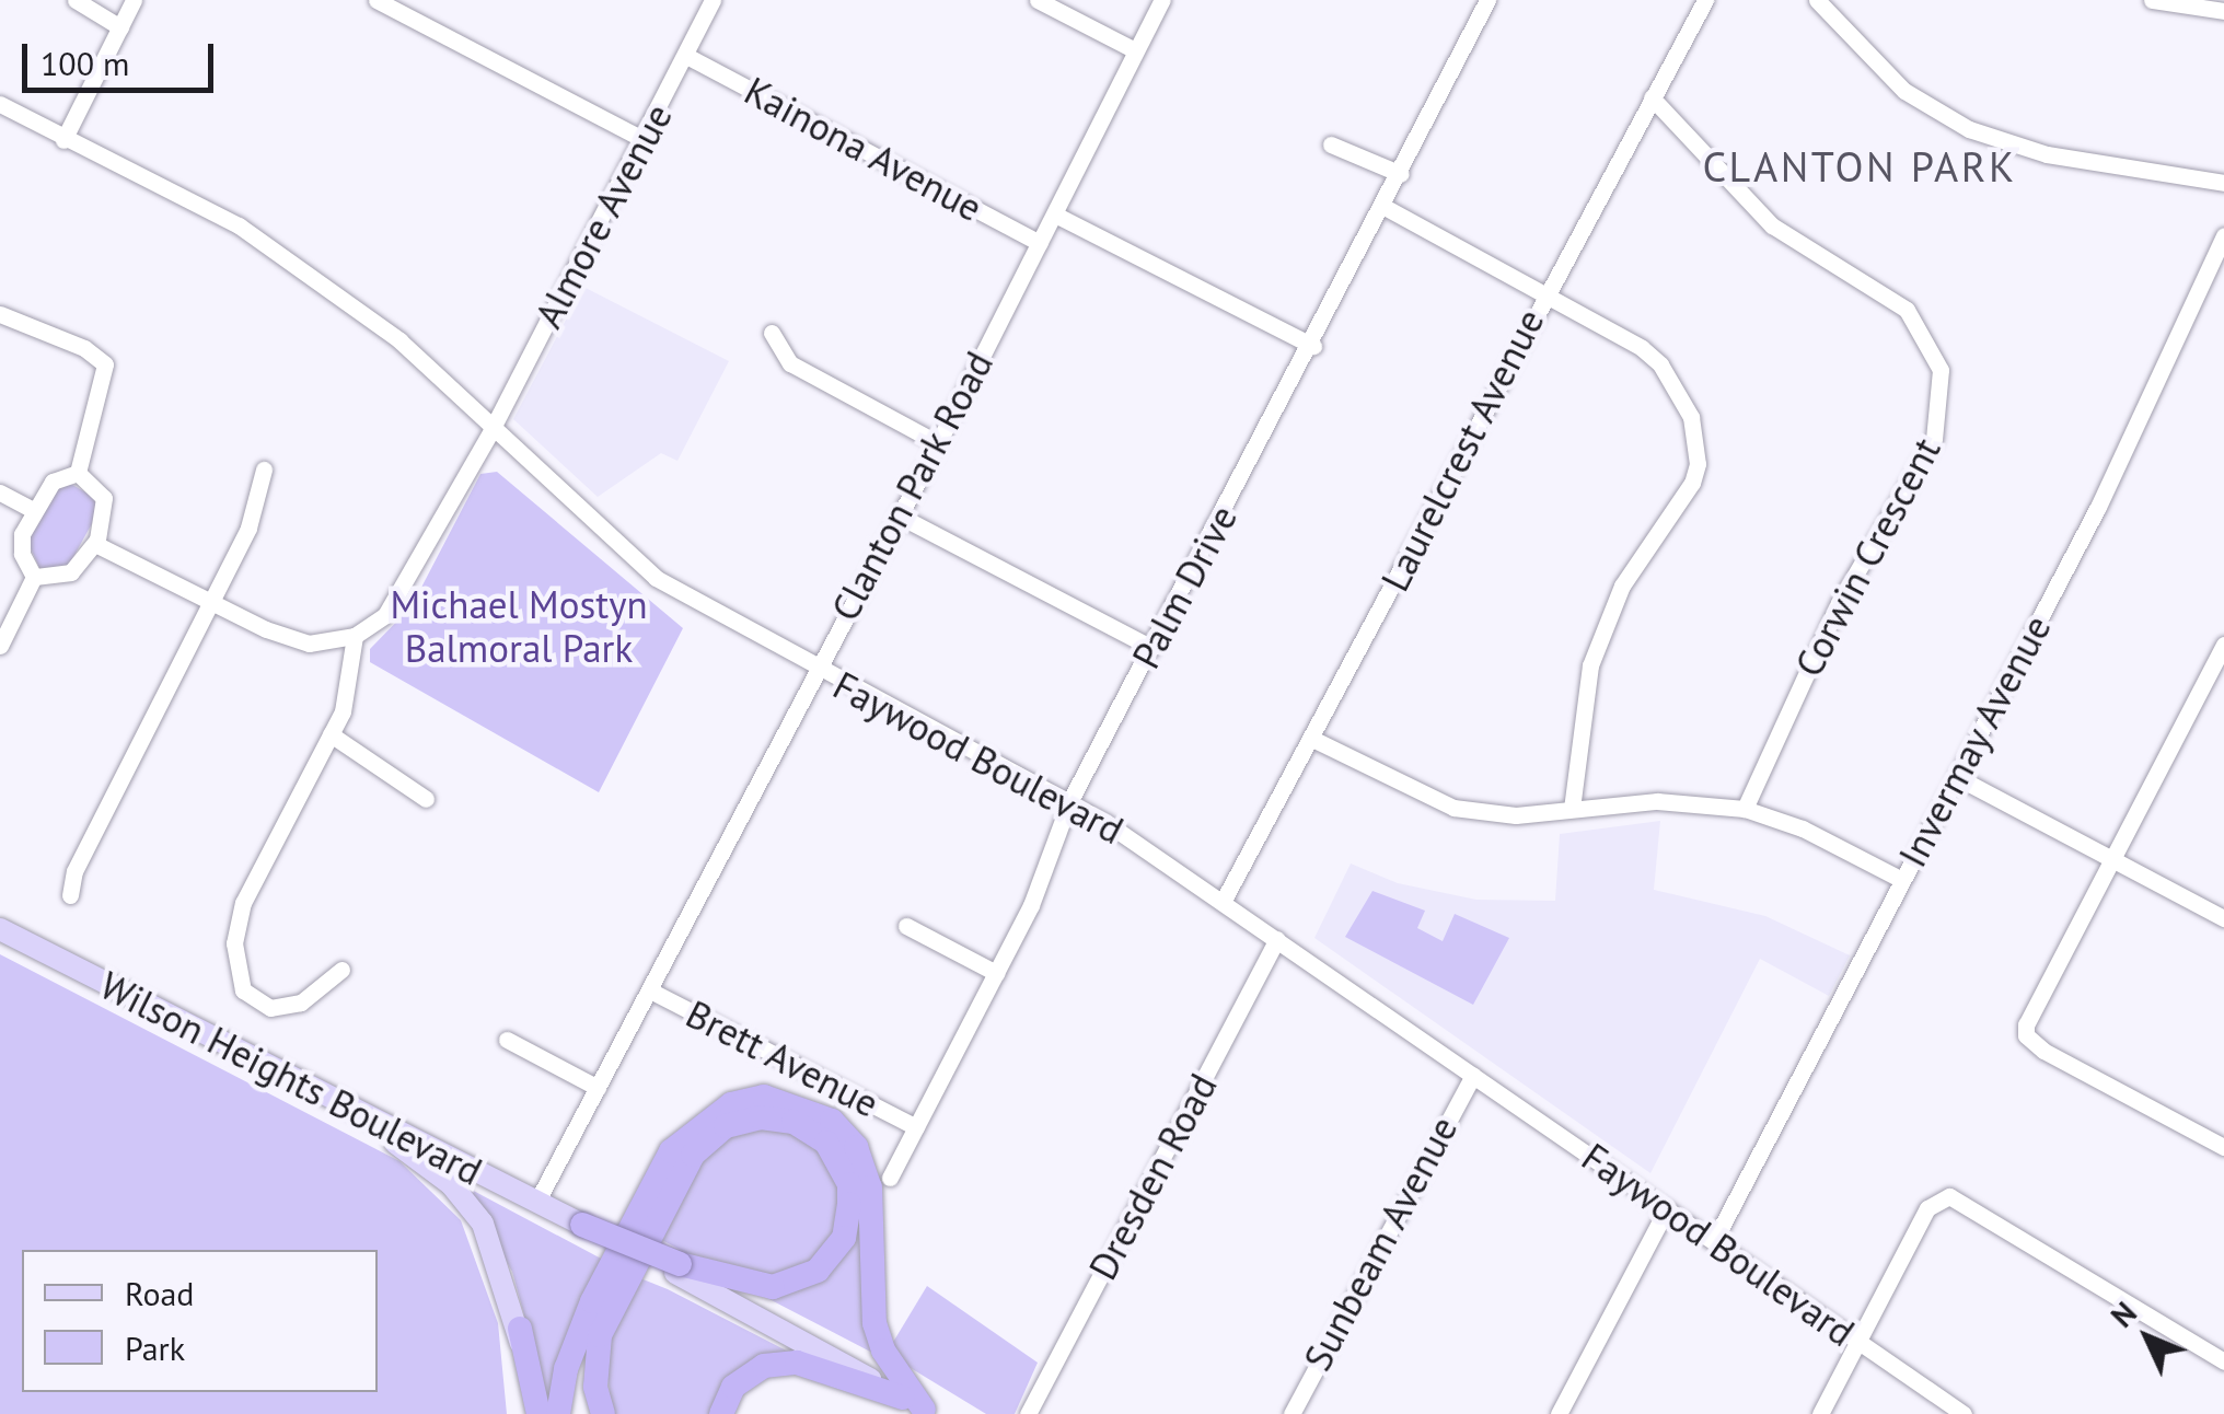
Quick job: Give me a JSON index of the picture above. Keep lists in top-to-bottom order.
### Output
{
  "streets": {
    "main road": ["Wilson Heights Boulevard"],
    "street": [
      "Kainona Avenue",
      "Almore Avenue",
      "Laurelcrest Avenue",
      "Clanton Park Road",
      "Corwin Crescent",
      "Palm Drive",
      "Invermay Avenue",
      "Faywood Boulevard",
      "Brett Avenue",
      "Dresden Road",
      "Sunbeam Avenue"
    ]
  },
  "crossings": [
    ["Kainona Avenue", "Almore Avenue"],
    ["Kainona Avenue", "Clanton Park Road"],
    ["Almore Avenue", "Faywood Boulevard"],
    ["Laurelcrest Avenue", "Corwin Crescent"],
    ["Laurelcrest Avenue", "Faywood Boulevard"],
    ["Clanton Park Road", "Faywood Boulevard"],
    ["Clanton Park Road", "Brett Avenue"],
    ["Clanton Park Road", "Wilson Heights Boulevard"],
    ["Palm Drive", "Faywood Boulevard"],
    ["Palm Drive", "Brett Avenue"],
    ["Invermay Avenue", "Faywood Boulevard"],
    ["Faywood Boulevard", "Dresden Road"],
    ["Faywood Boulevard", "Sunbeam Avenue"]
  ],
  "districts": ["CLANTON PARK"],
  "parks": ["Michael Mostyn Balmoral Park"],
  "legend": ["Road", "Park"],
  "scale_bar": "100 m",
  "north": "top left"
}
